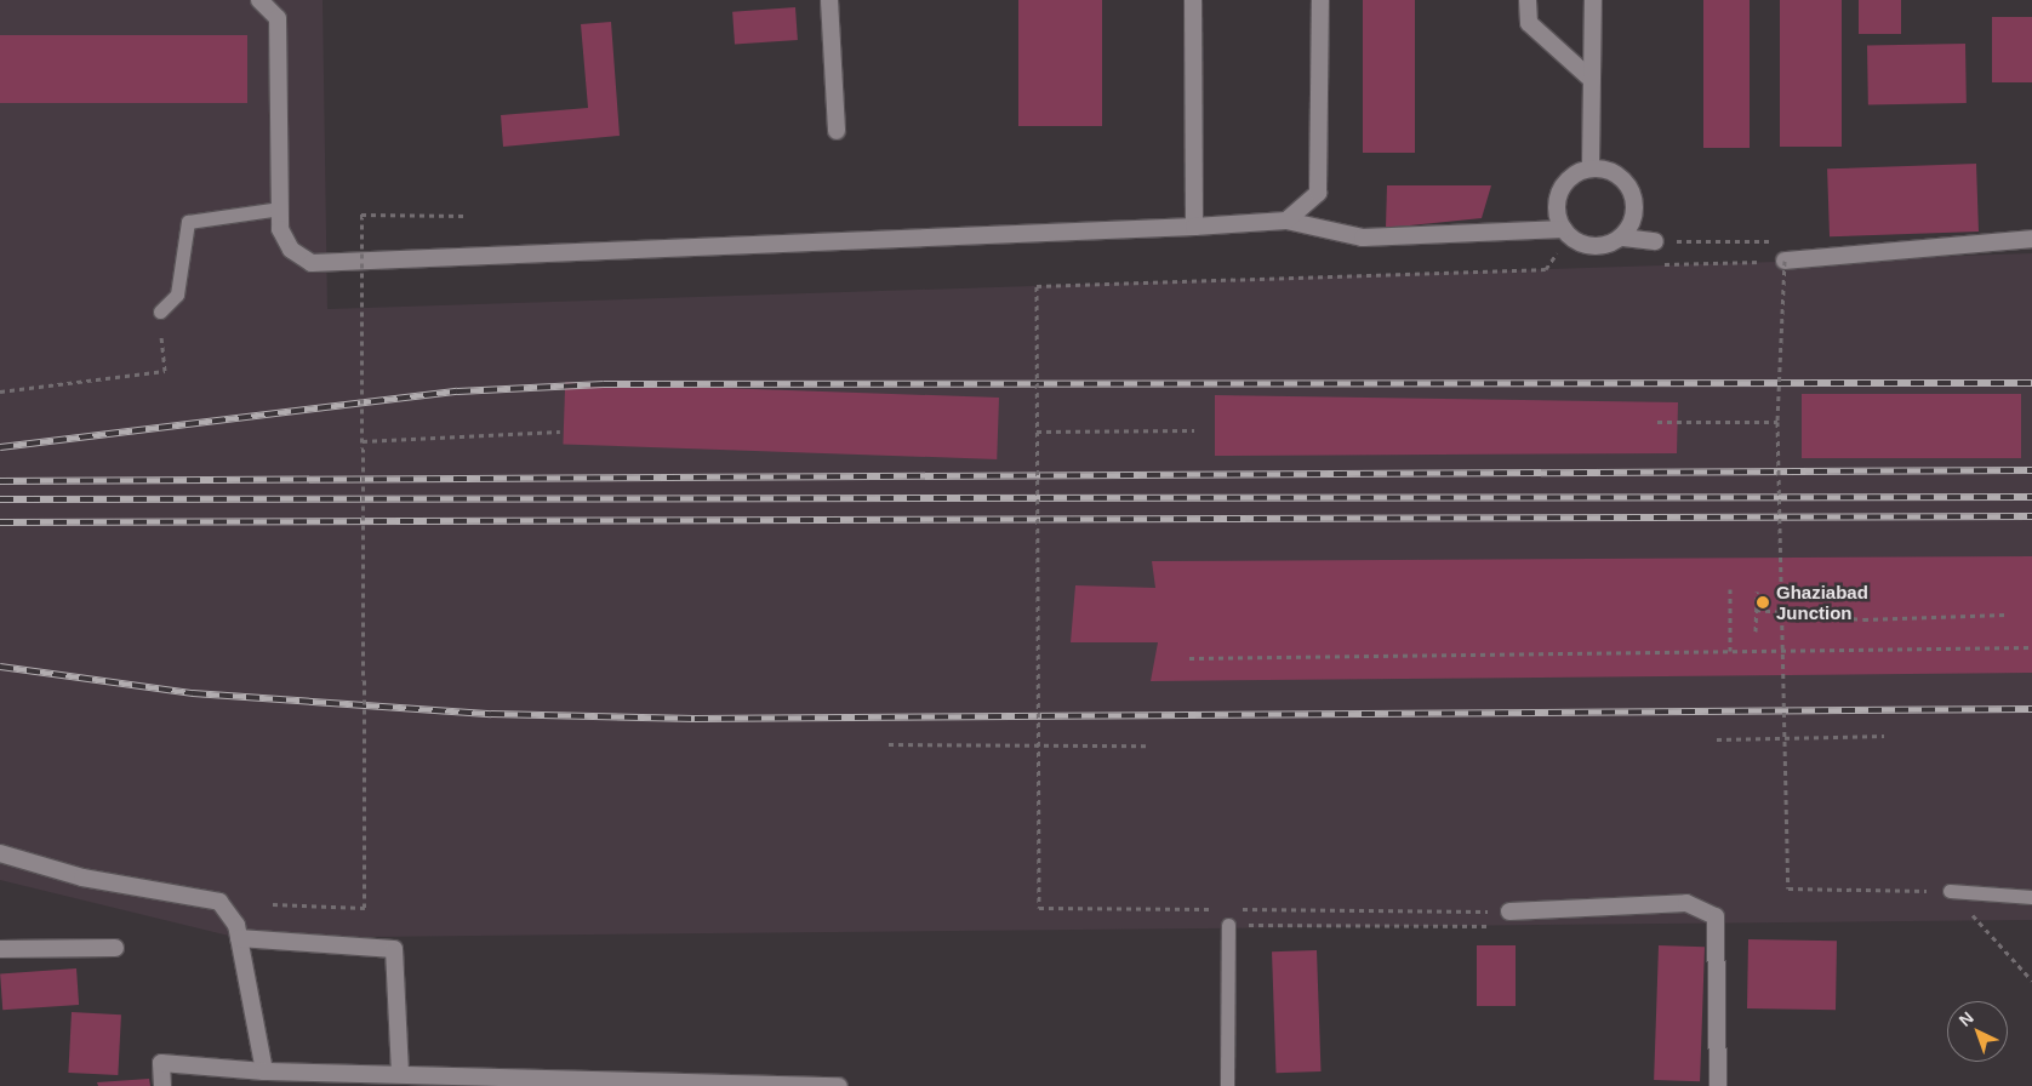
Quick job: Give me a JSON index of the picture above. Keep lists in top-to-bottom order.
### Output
{
  "places": ["Ghaziabad Junction"],
  "north": "top left"
}
